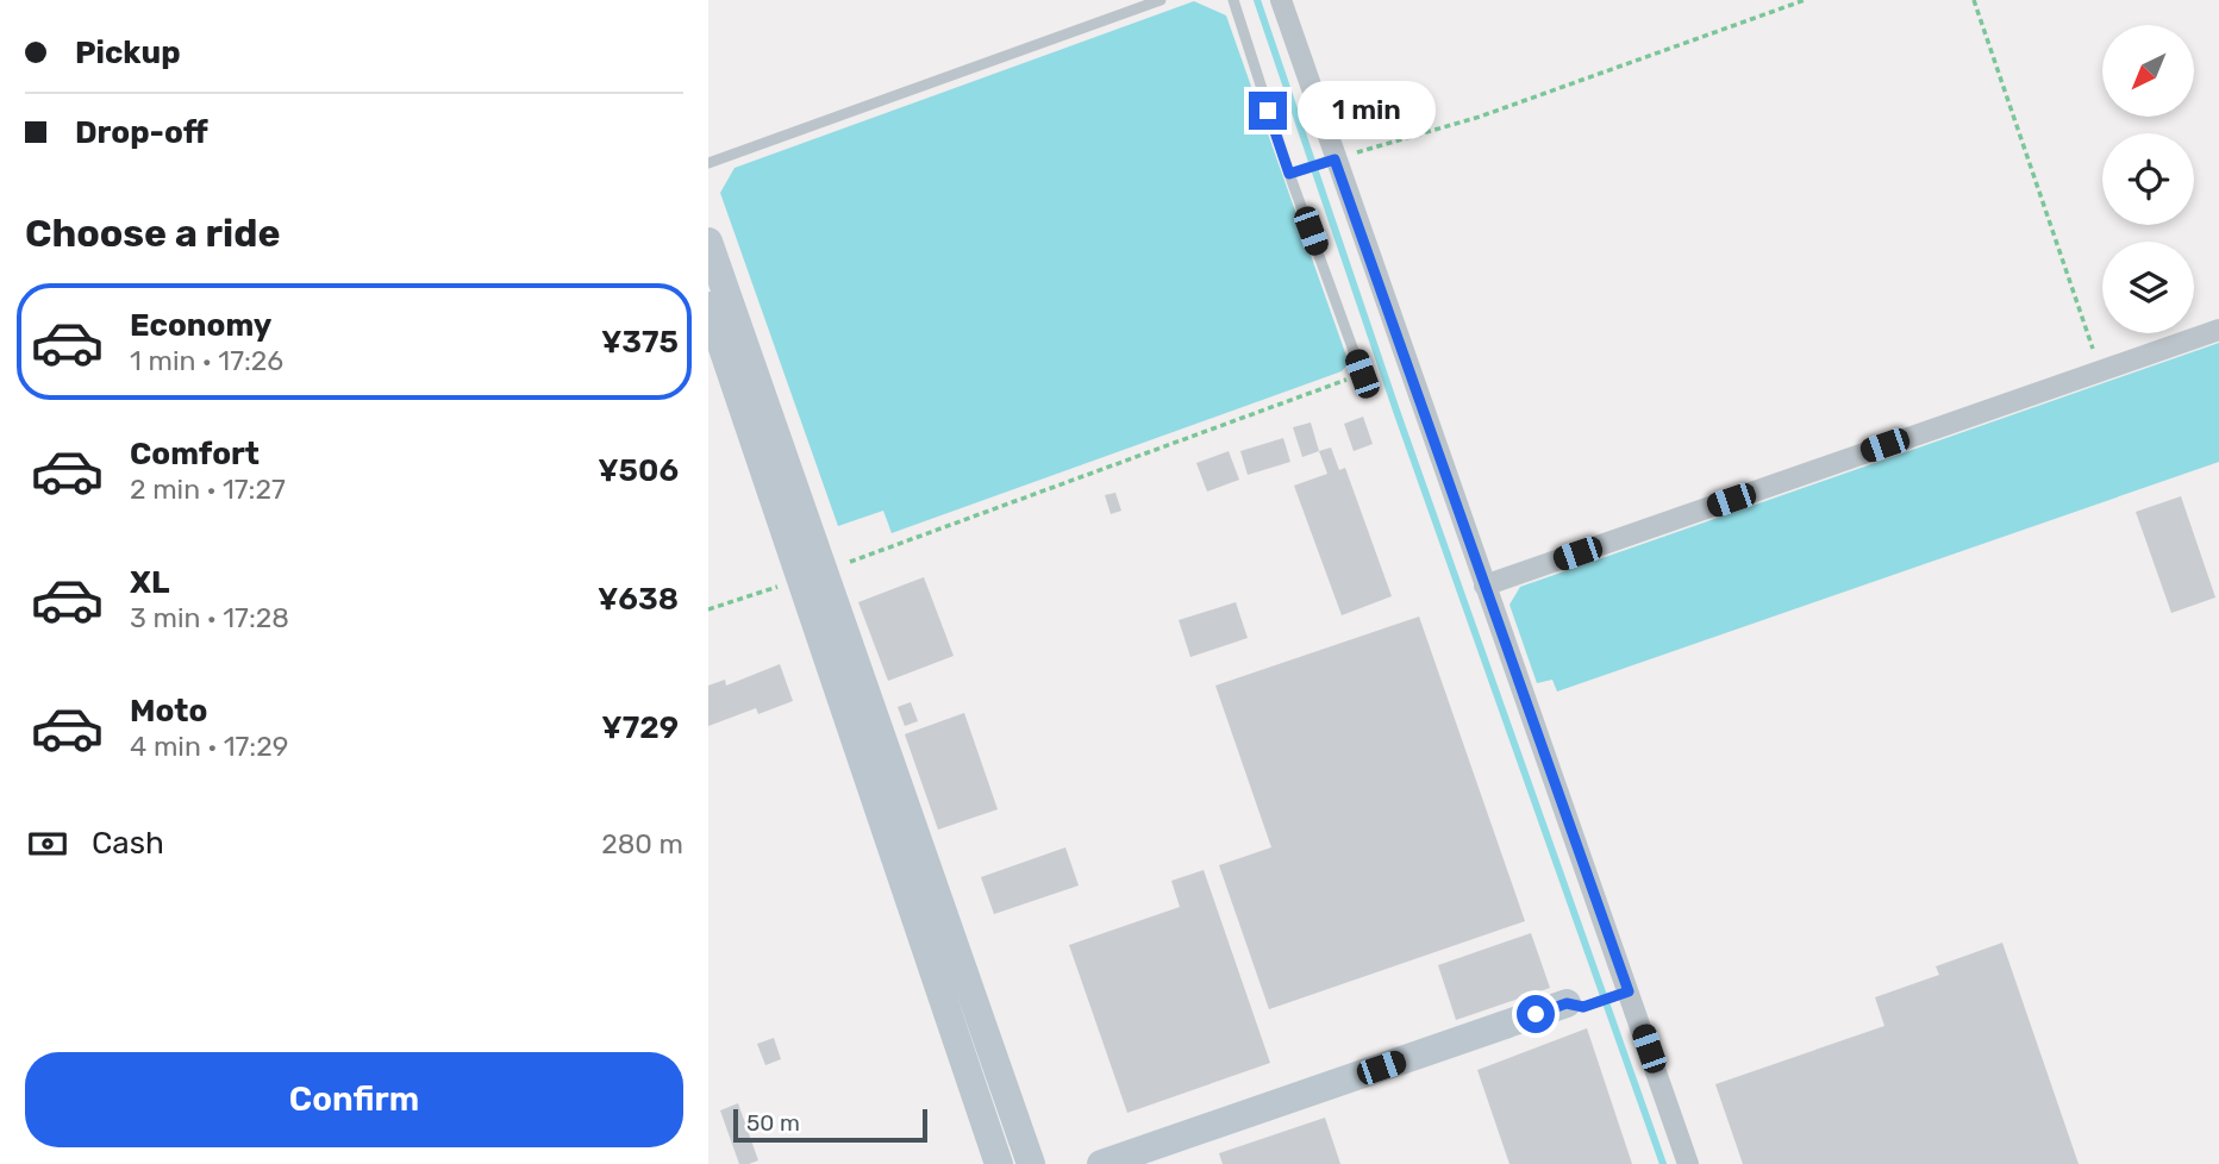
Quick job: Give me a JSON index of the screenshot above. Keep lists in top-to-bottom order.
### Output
{
  "scale_bar": "50 m",
  "north": "bottom left",
  "page": {
    "banner": ["Pickup", "Drop-off"],
    "bubble": "1 min",
    "heading": "Choose a ride",
    "list": [
      {
        "name": "Economy",
        "note": "1 min · 17:26",
        "value": "¥375"
      },
      {
        "name": "Comfort",
        "note": "2 min · 17:27",
        "value": "¥506"
      },
      {
        "name": "XL",
        "note": "3 min · 17:28",
        "value": "¥638"
      },
      {
        "name": "Moto",
        "note": "4 min · 17:29",
        "value": "¥729"
      }
    ],
    "pay": ["Cash", "280 m"],
    "buttons": "Confirm",
    "scale": "50 m"
  }
}
